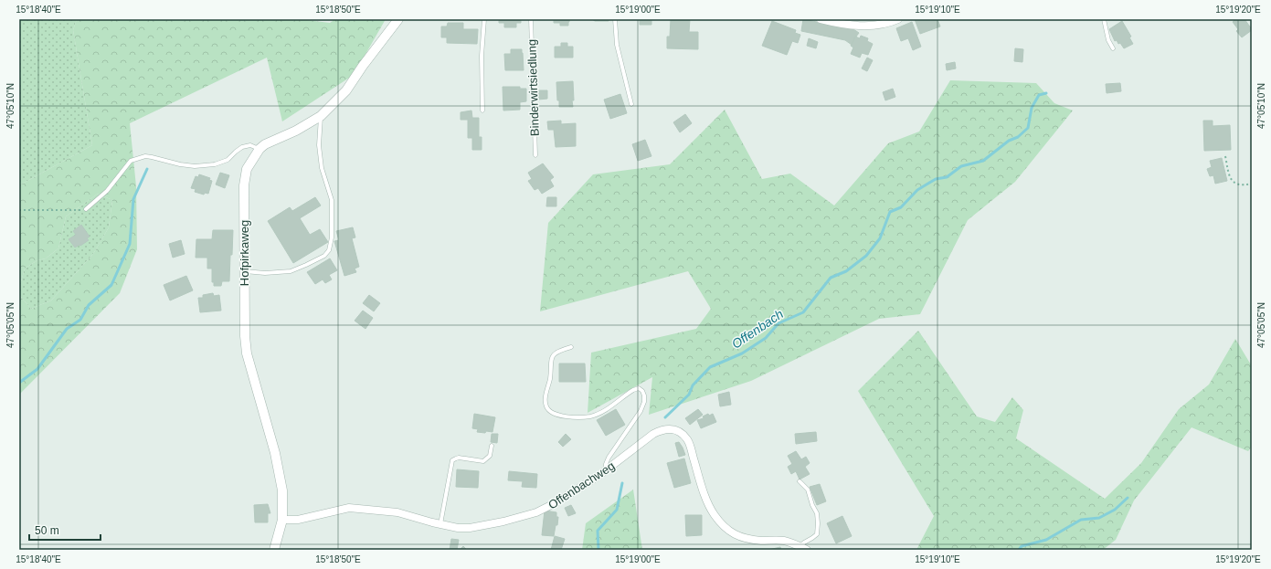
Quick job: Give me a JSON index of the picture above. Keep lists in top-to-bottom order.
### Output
{
  "streets": {
    "street": ["Hofpirkaweg", "Offenbachweg"],
    "lane": ["Binderwirtsiedlung"]
  },
  "crossings": [
    ["Hofpirkaweg", "Offenbachweg"]
  ],
  "water": ["Offenbach"],
  "scale_bar": "50 m",
  "coordinates": [
    "15°18'40\"E",
    "15°18'50\"E",
    "15°19'00\"E",
    "15°19'10\"E",
    "15°19'20\"E",
    "47°05'10\"N",
    "47°05'05\"N"
  ]
}
